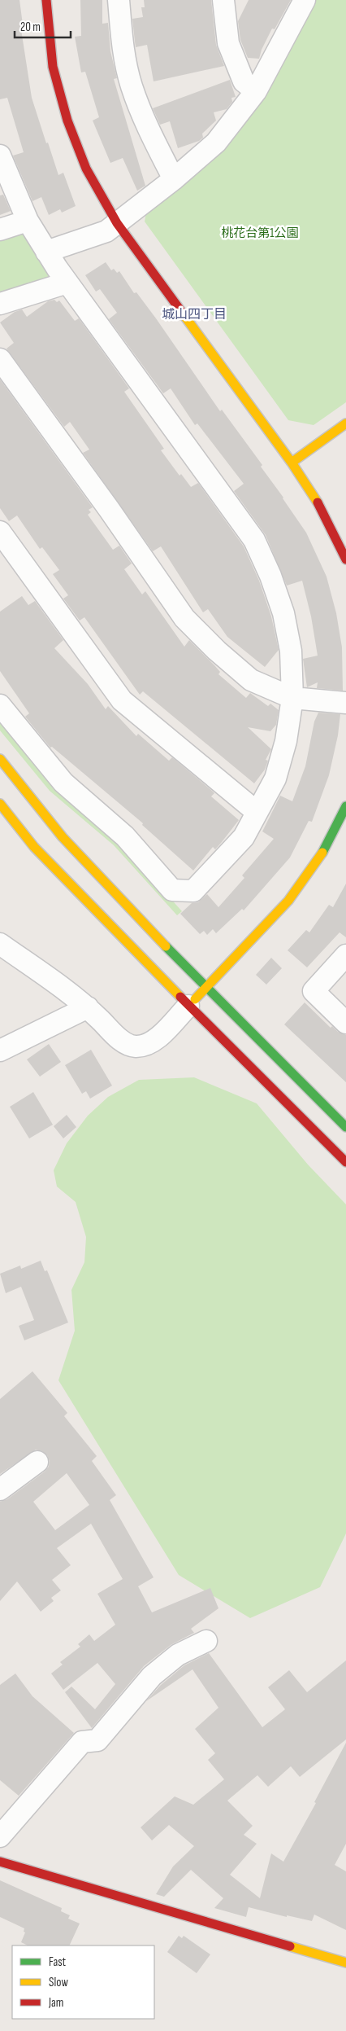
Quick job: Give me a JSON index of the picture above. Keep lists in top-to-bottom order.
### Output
{
  "districts": ["城山四丁目"],
  "parks": ["桃花台第1公園"],
  "legend": ["Fast", "Slow", "Jam"],
  "scale_bar": "20 m"
}
